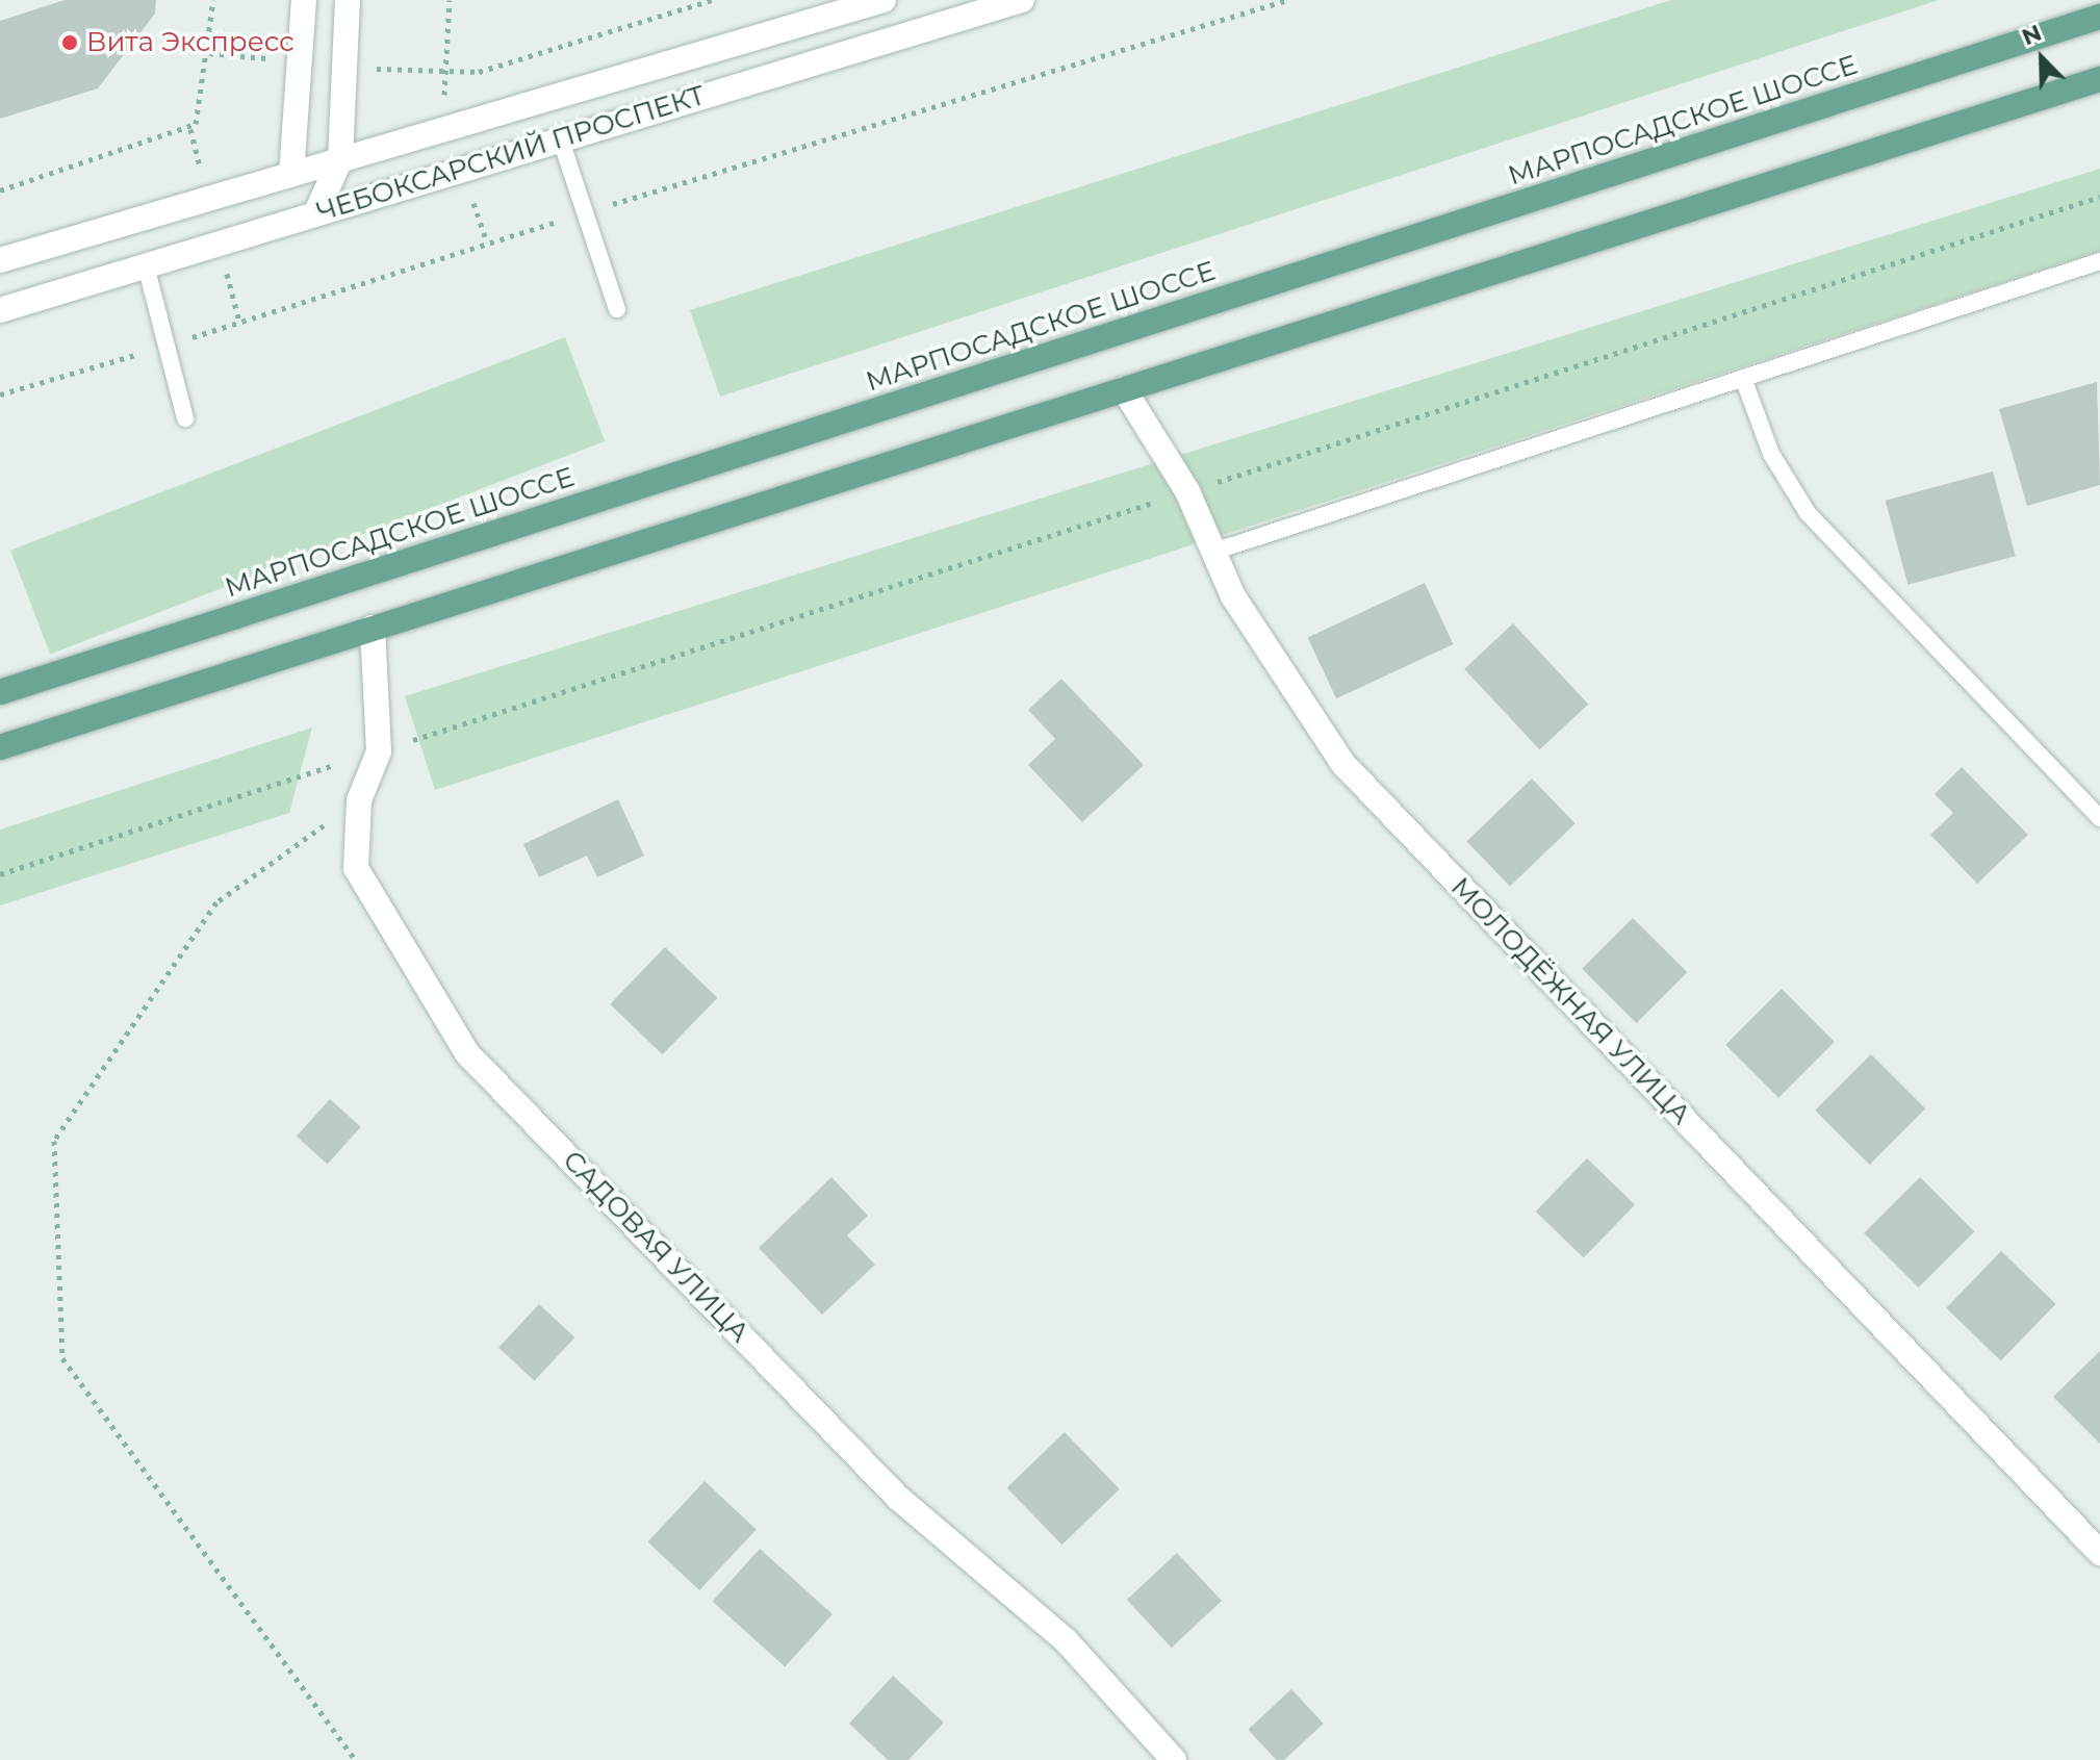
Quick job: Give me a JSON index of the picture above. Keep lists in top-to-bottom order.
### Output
{
  "streets": {
    "main road": ["МАРПОСАДСКОЕ ШОССЕ"],
    "street": ["ЧЕБОКСАРСКИЙ ПРОСПЕКТ", "МОЛОДЁЖНАЯ УЛИЦА", "САДОВАЯ УЛИЦА"]
  },
  "places": ["Вита Экспресс"],
  "north": "top left"
}
